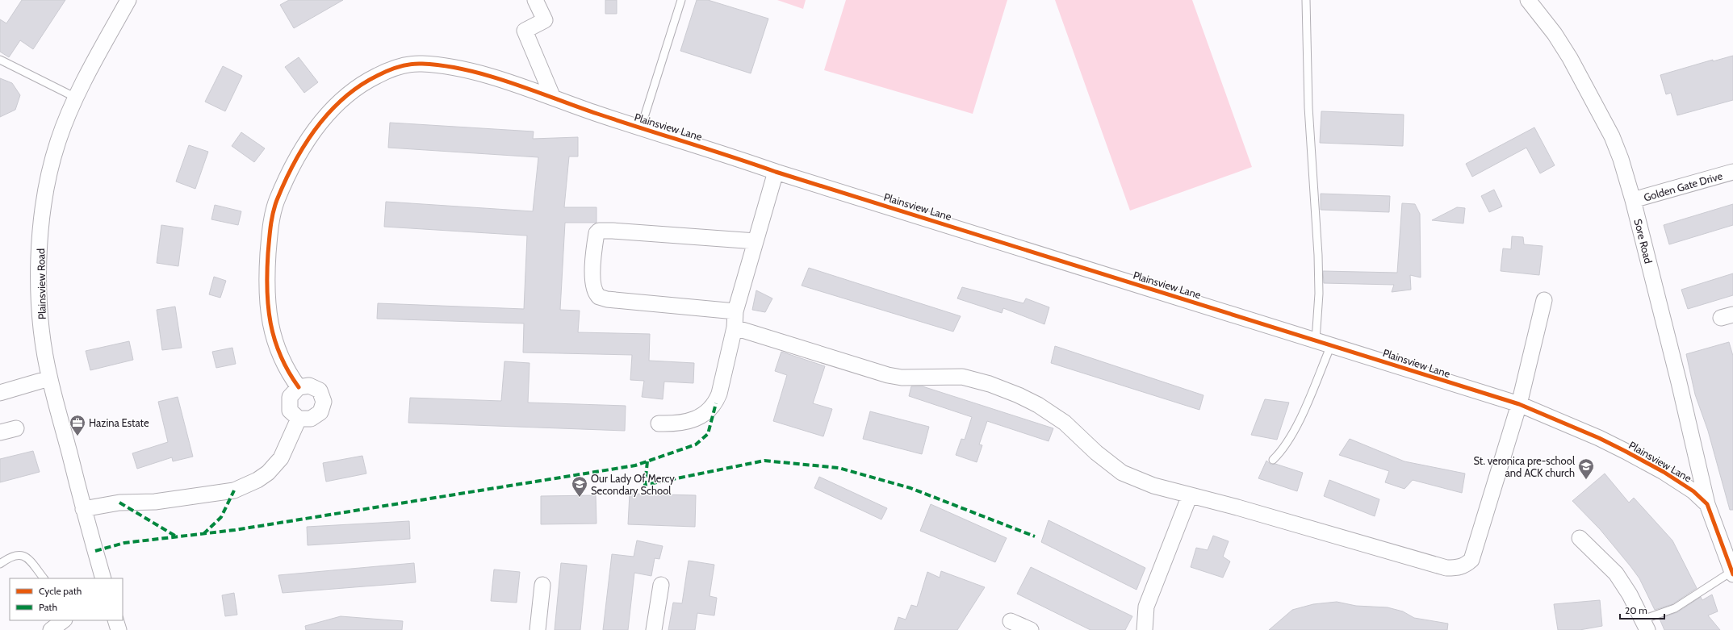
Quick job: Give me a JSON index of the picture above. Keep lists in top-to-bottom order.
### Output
{
  "streets": {
    "street": [
      "Plainsview Lane",
      "Golden Gate Drive",
      "Sore Road",
      "Plainsview Road"
    ]
  },
  "crossings": [
    ["Plainsview Lane", "Sore Road"],
    ["Golden Gate Drive", "Sore Road"]
  ],
  "places": {
    "office": ["Hazina Estate"],
    "school or university": ["St. veronica pre-school and ACK church", "Our Lady Of Mercy Secondary School"]
  },
  "legend": ["Cycle path", "Path"],
  "scale_bar": "20 m"
}
